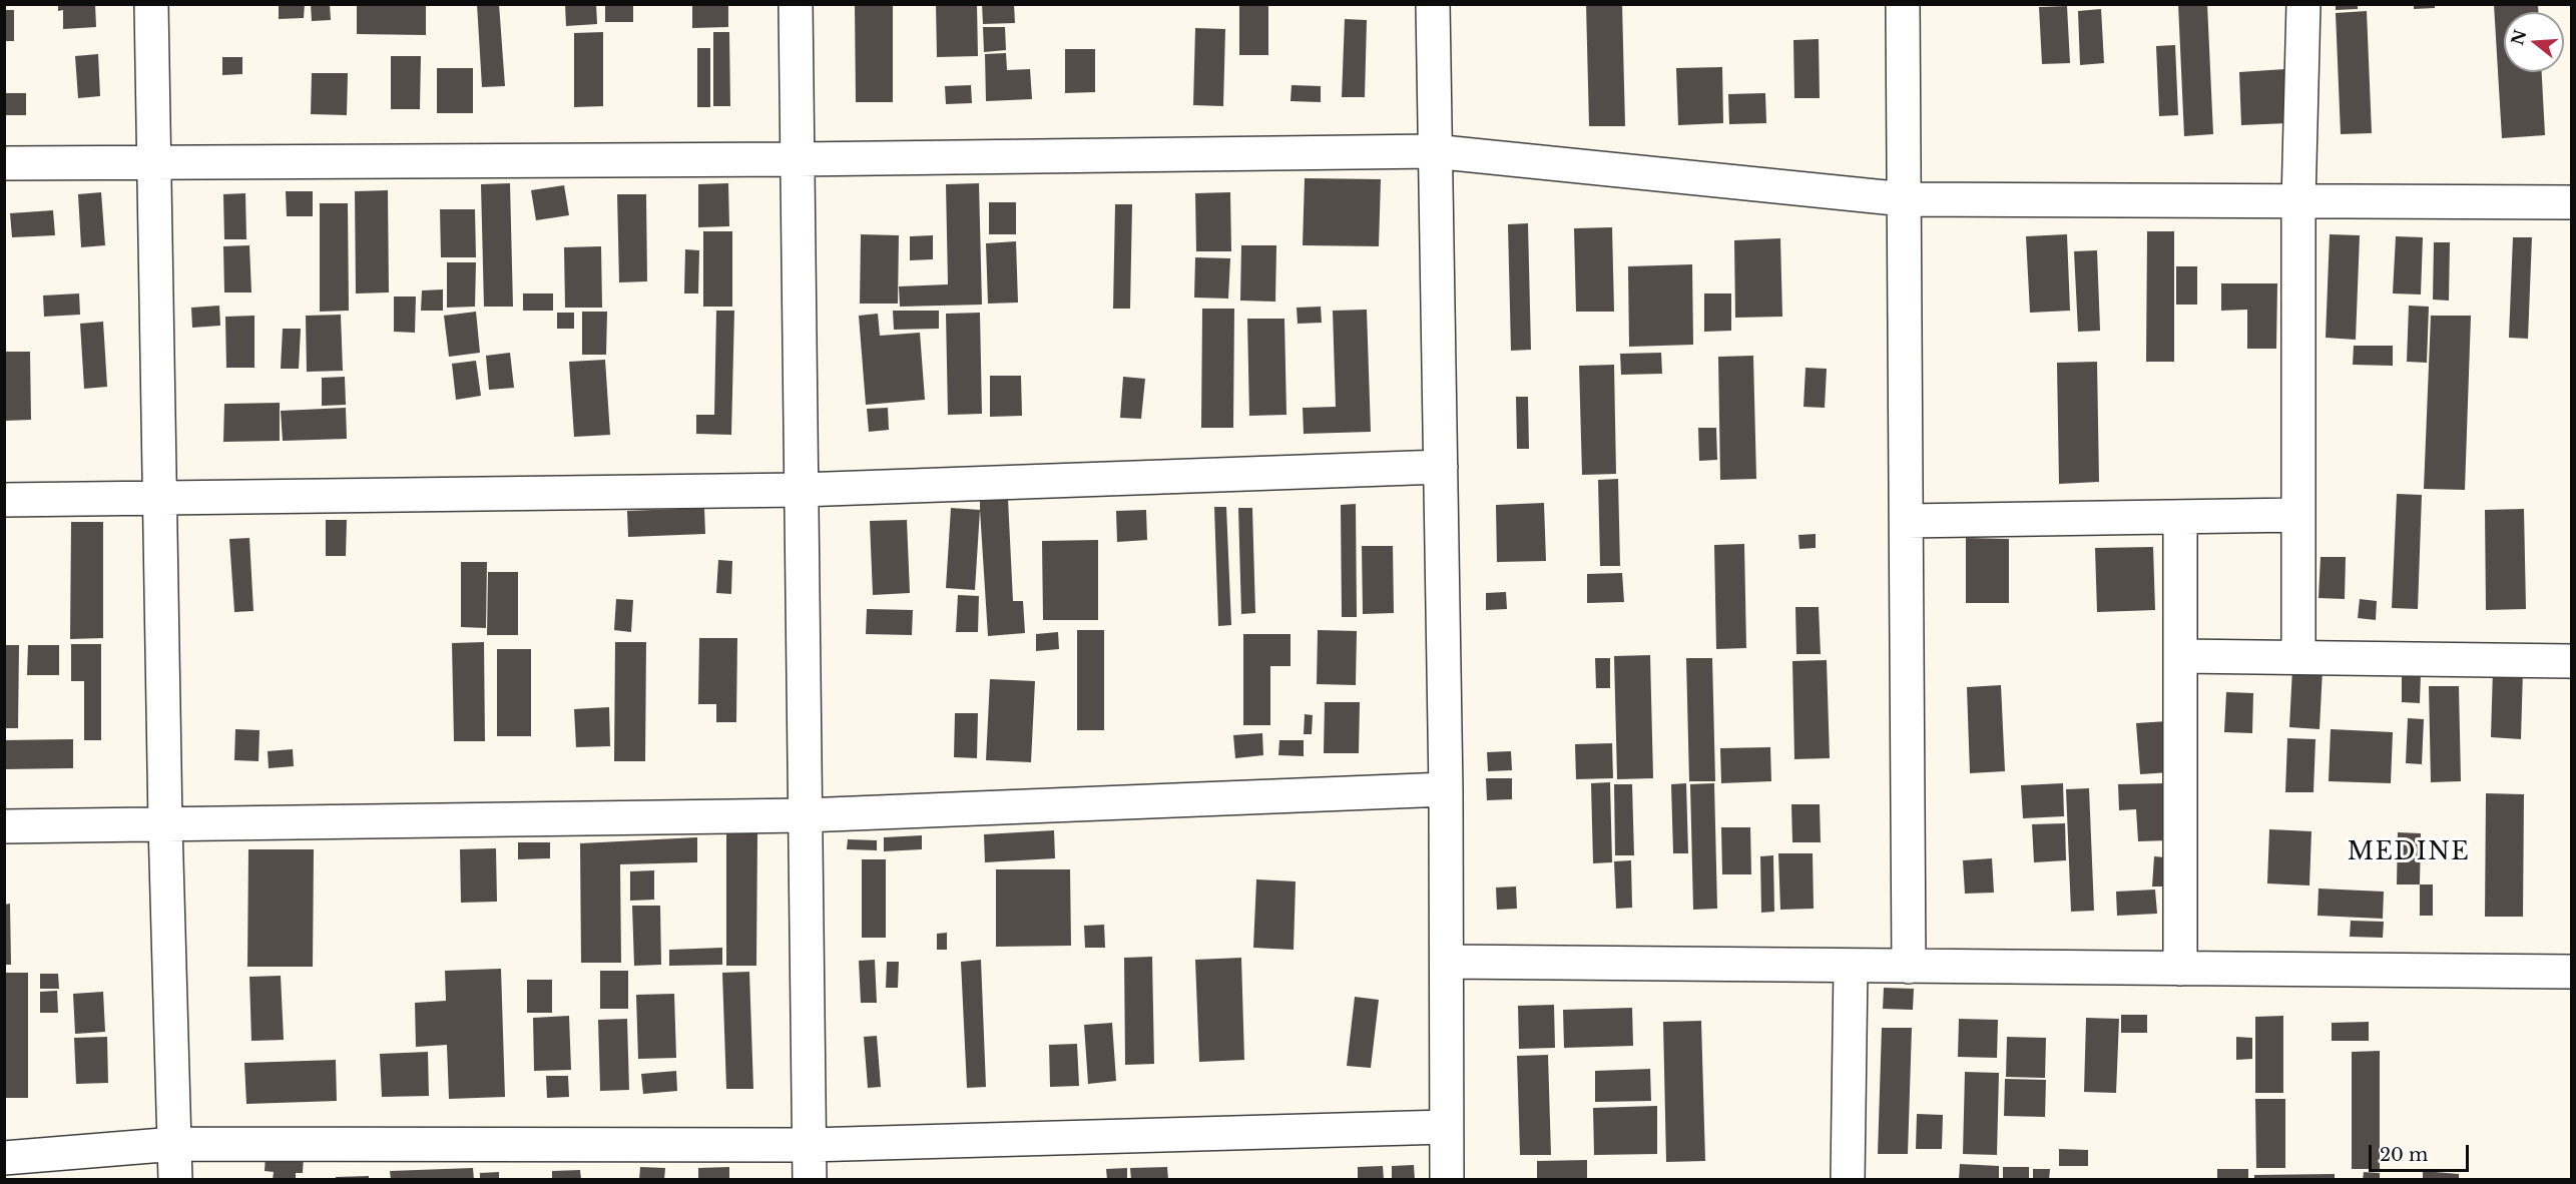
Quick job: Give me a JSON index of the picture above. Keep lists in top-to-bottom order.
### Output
{
  "districts": ["MEDINE"],
  "scale_bar": "20 m",
  "north": "left"
}
